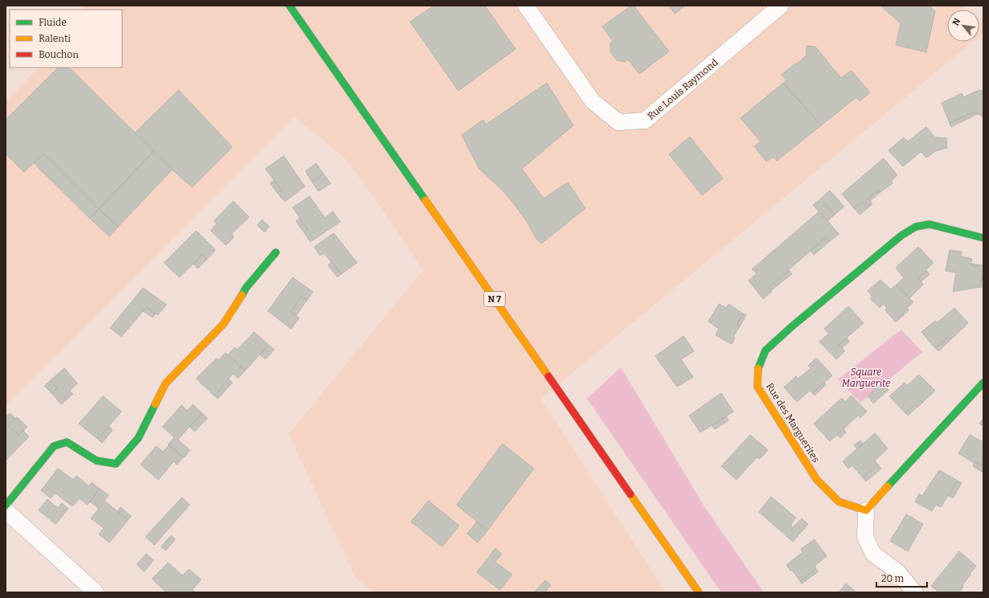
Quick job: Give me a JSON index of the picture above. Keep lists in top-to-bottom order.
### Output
{
  "streets": {
    "street": ["Rue Louis Raymond", "N 7", "Rue des Marguerites"]
  },
  "parks": ["Square Marguerite"],
  "legend": ["Fluide", "Ralenti", "Bouchon"],
  "scale_bar": "20 m",
  "north": "top left"
}
